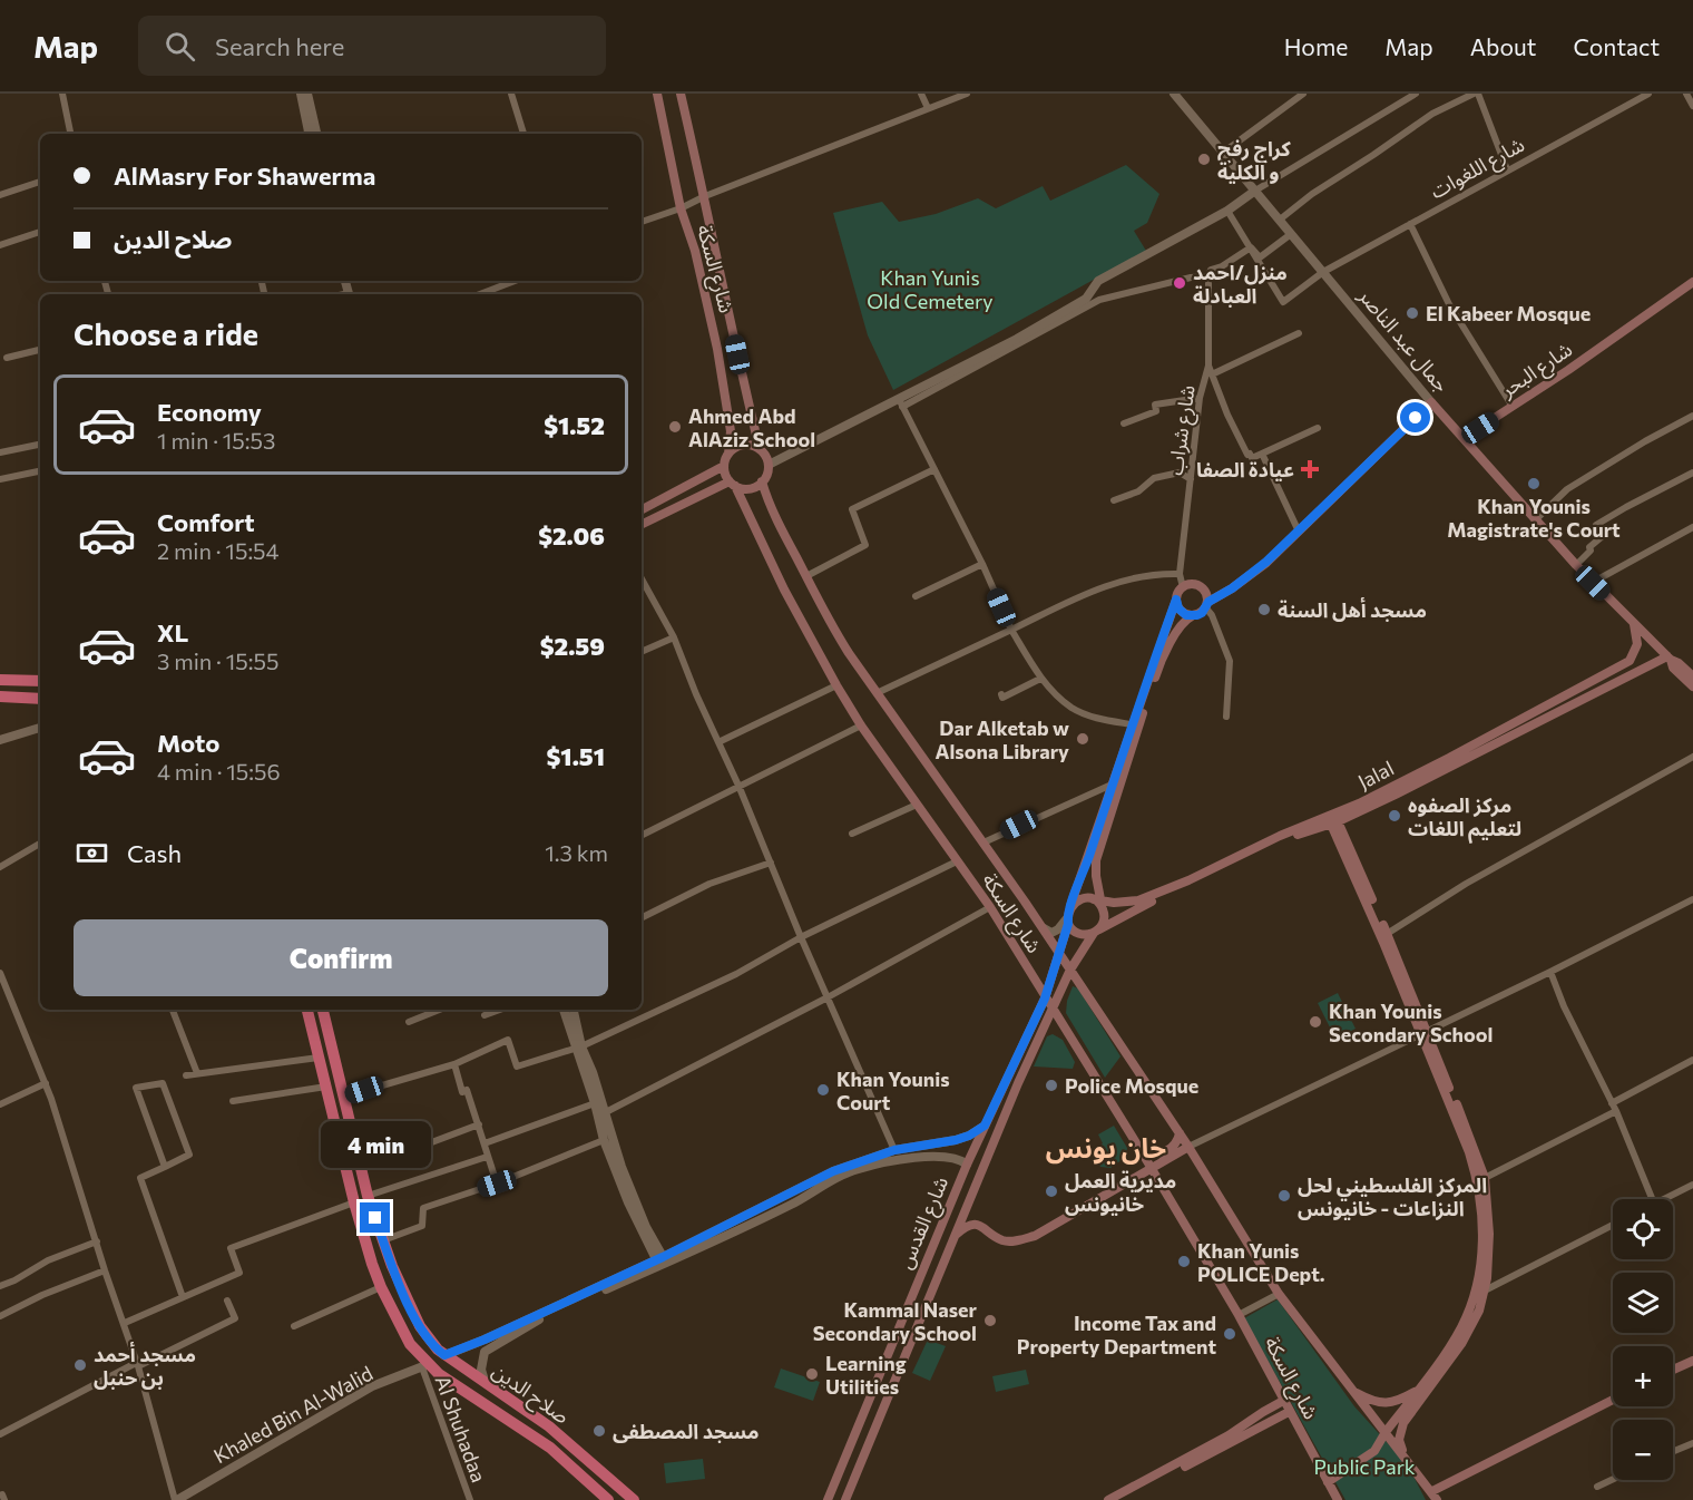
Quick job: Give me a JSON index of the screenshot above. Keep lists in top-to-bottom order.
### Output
{
  "streets": {
    "highway": ["صلاح الدين"],
    "main road": [
      "شارع السكة",
      "جمال عبد الناصر",
      "شارع البحر",
      "Jalal",
      "شارع القدس"
    ],
    "street": [
      "شارع اللغوات",
      "شارع شراب",
      "Khaled Bin Al-Walid",
      "Al Shuhadaa"
    ]
  },
  "crossings": [
    ["شارع اللغوات", "جمال عبد الناصر"],
    ["شارع السكة", "Jalal"],
    ["شارع السكة", "شارع القدس"],
    ["جمال عبد الناصر", "شارع البحر"],
    ["جمال عبد الناصر", "Jalal"],
    ["Jalal", "شارع القدس"],
    ["صلاح الدين", "Khaled Bin Al-Walid"],
    ["صلاح الدين", "Al Shuhadaa"],
    ["Khaled Bin Al-Walid", "Al Shuhadaa"]
  ],
  "districts": ["خان يونس"],
  "parks": ["Khan Yunis Old Cemetery", "Public Park"],
  "places": {
    "other": [
      "كراج رفح و الكلية",
      "منزل/احمد العبادلة",
      "El Kabeer Mosque",
      "Ahmed Abd AlAziz School",
      "Khan Younis Magistrate's Court",
      "مسجد أهل السنة",
      "Dar Alketab w Alsona Library",
      "مركز الصفوه لتعليم اللغات",
      "Khan Younis Secondary School",
      "Police Mosque",
      "Khan Younis Court",
      "مديرية العمل خانيونس",
      "المركز الفلسطيني لحل النزاعات - خانيونس",
      "Khan Yunis POLICE Dept.",
      "Kammal Naser Secondary School",
      "Income Tax and Property Department",
      "مسجد أحمد بن حنبل",
      "Learning Utilities",
      "مسجد المصطفى"
    ],
    "health": ["عيادة الصفا"]
  },
  "page": {
    "header": "Map",
    "search": "Search here",
    "nav": [
      "Home",
      "Map",
      "About",
      "Contact"
    ],
    "banner": ["AlMasry For Shawerma", "صلاح الدين"],
    "heading": "Choose a ride",
    "list": [
      {
        "name": "Economy",
        "note": "1 min · 15:53",
        "value": "$1.52"
      },
      {
        "name": "Comfort",
        "note": "2 min · 15:54",
        "value": "$2.06"
      },
      {
        "name": "XL",
        "note": "3 min · 15:55",
        "value": "$2.59"
      },
      {
        "name": "Moto",
        "note": "4 min · 15:56",
        "value": "$1.51"
      }
    ],
    "pay": ["Cash", "1.3 km"],
    "buttons": "Confirm",
    "bubble": "4 min",
    "map_buttons": ["+", "−"]
  }
}
